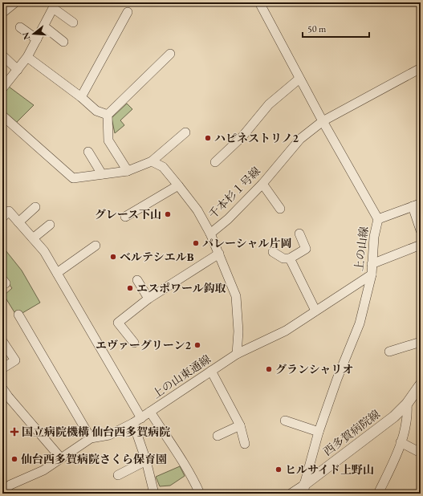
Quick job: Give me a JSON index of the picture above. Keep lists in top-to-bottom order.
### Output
{
  "streets": {
    "street": [
      "千本杉１号線",
      "上の山線",
      "上の山東通線",
      "西多賀病院線"
    ]
  },
  "crossings": [
    ["千本杉１号線", "上の山線"],
    ["千本杉１号線", "上の山東通線"],
    ["上の山線", "上の山東通線"],
    ["上の山線", "西多賀病院線"]
  ],
  "places": {
    "other": [
      "ハピネストリノ2",
      "グレース下山",
      "パレーシャル片岡",
      "ベルテシエルB",
      "エスポワール鈎取",
      "エヴァーグリーン2",
      "グランシャリオ",
      "仙台西多賀病院さくら保育園",
      "ヒルサイド上野山"
    ],
    "health": ["国立病院機構 仙台西多賀病院"]
  },
  "scale_bar": "50 m",
  "north": "left"
}
